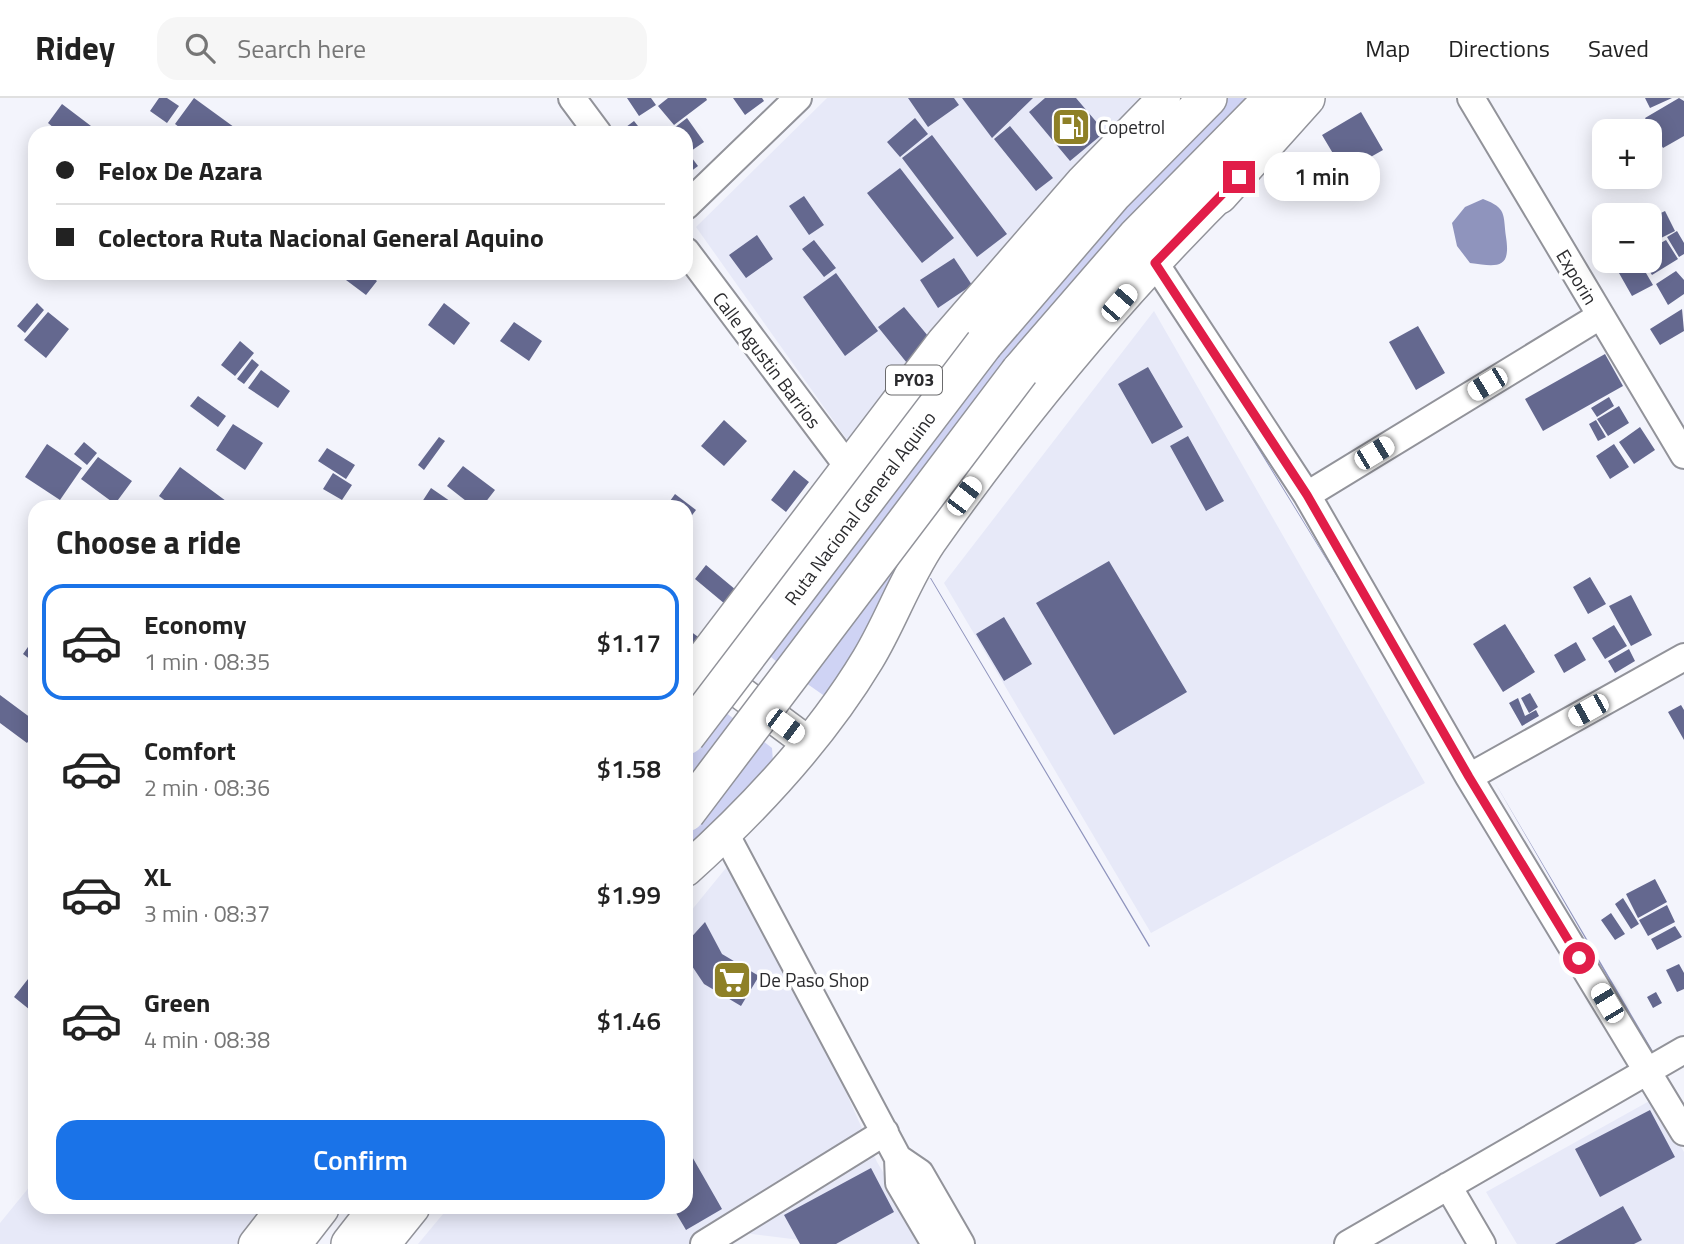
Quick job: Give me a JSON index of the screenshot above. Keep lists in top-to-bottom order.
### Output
{
  "streets": {
    "highway": ["PY03", "Ruta Nacional General Aquino"],
    "street": ["Exporin", "Calle Agustin Barrios"]
  },
  "crossings": [
    ["Calle Agustin Barrios", "PY03"]
  ],
  "places": {
    "fuel station": ["Copetrol"],
    "supermarket": ["De Paso Shop"]
  },
  "page": {
    "header": "Ridey",
    "search": "Search here",
    "nav": ["Map", "Directions", "Saved"],
    "map_buttons": ["+", "−"],
    "banner": ["Felox De Azara", "Colectora Ruta Nacional General Aquino"],
    "bubble": "1 min",
    "heading": "Choose a ride",
    "list": [
      {
        "name": "Economy",
        "note": "1 min · 08:35",
        "value": "$1.17"
      },
      {
        "name": "Comfort",
        "note": "2 min · 08:36",
        "value": "$1.58"
      },
      {
        "name": "XL",
        "note": "3 min · 08:37",
        "value": "$1.99"
      },
      {
        "name": "Green",
        "note": "4 min · 08:38",
        "value": "$1.46"
      }
    ],
    "buttons": "Confirm"
  }
}
